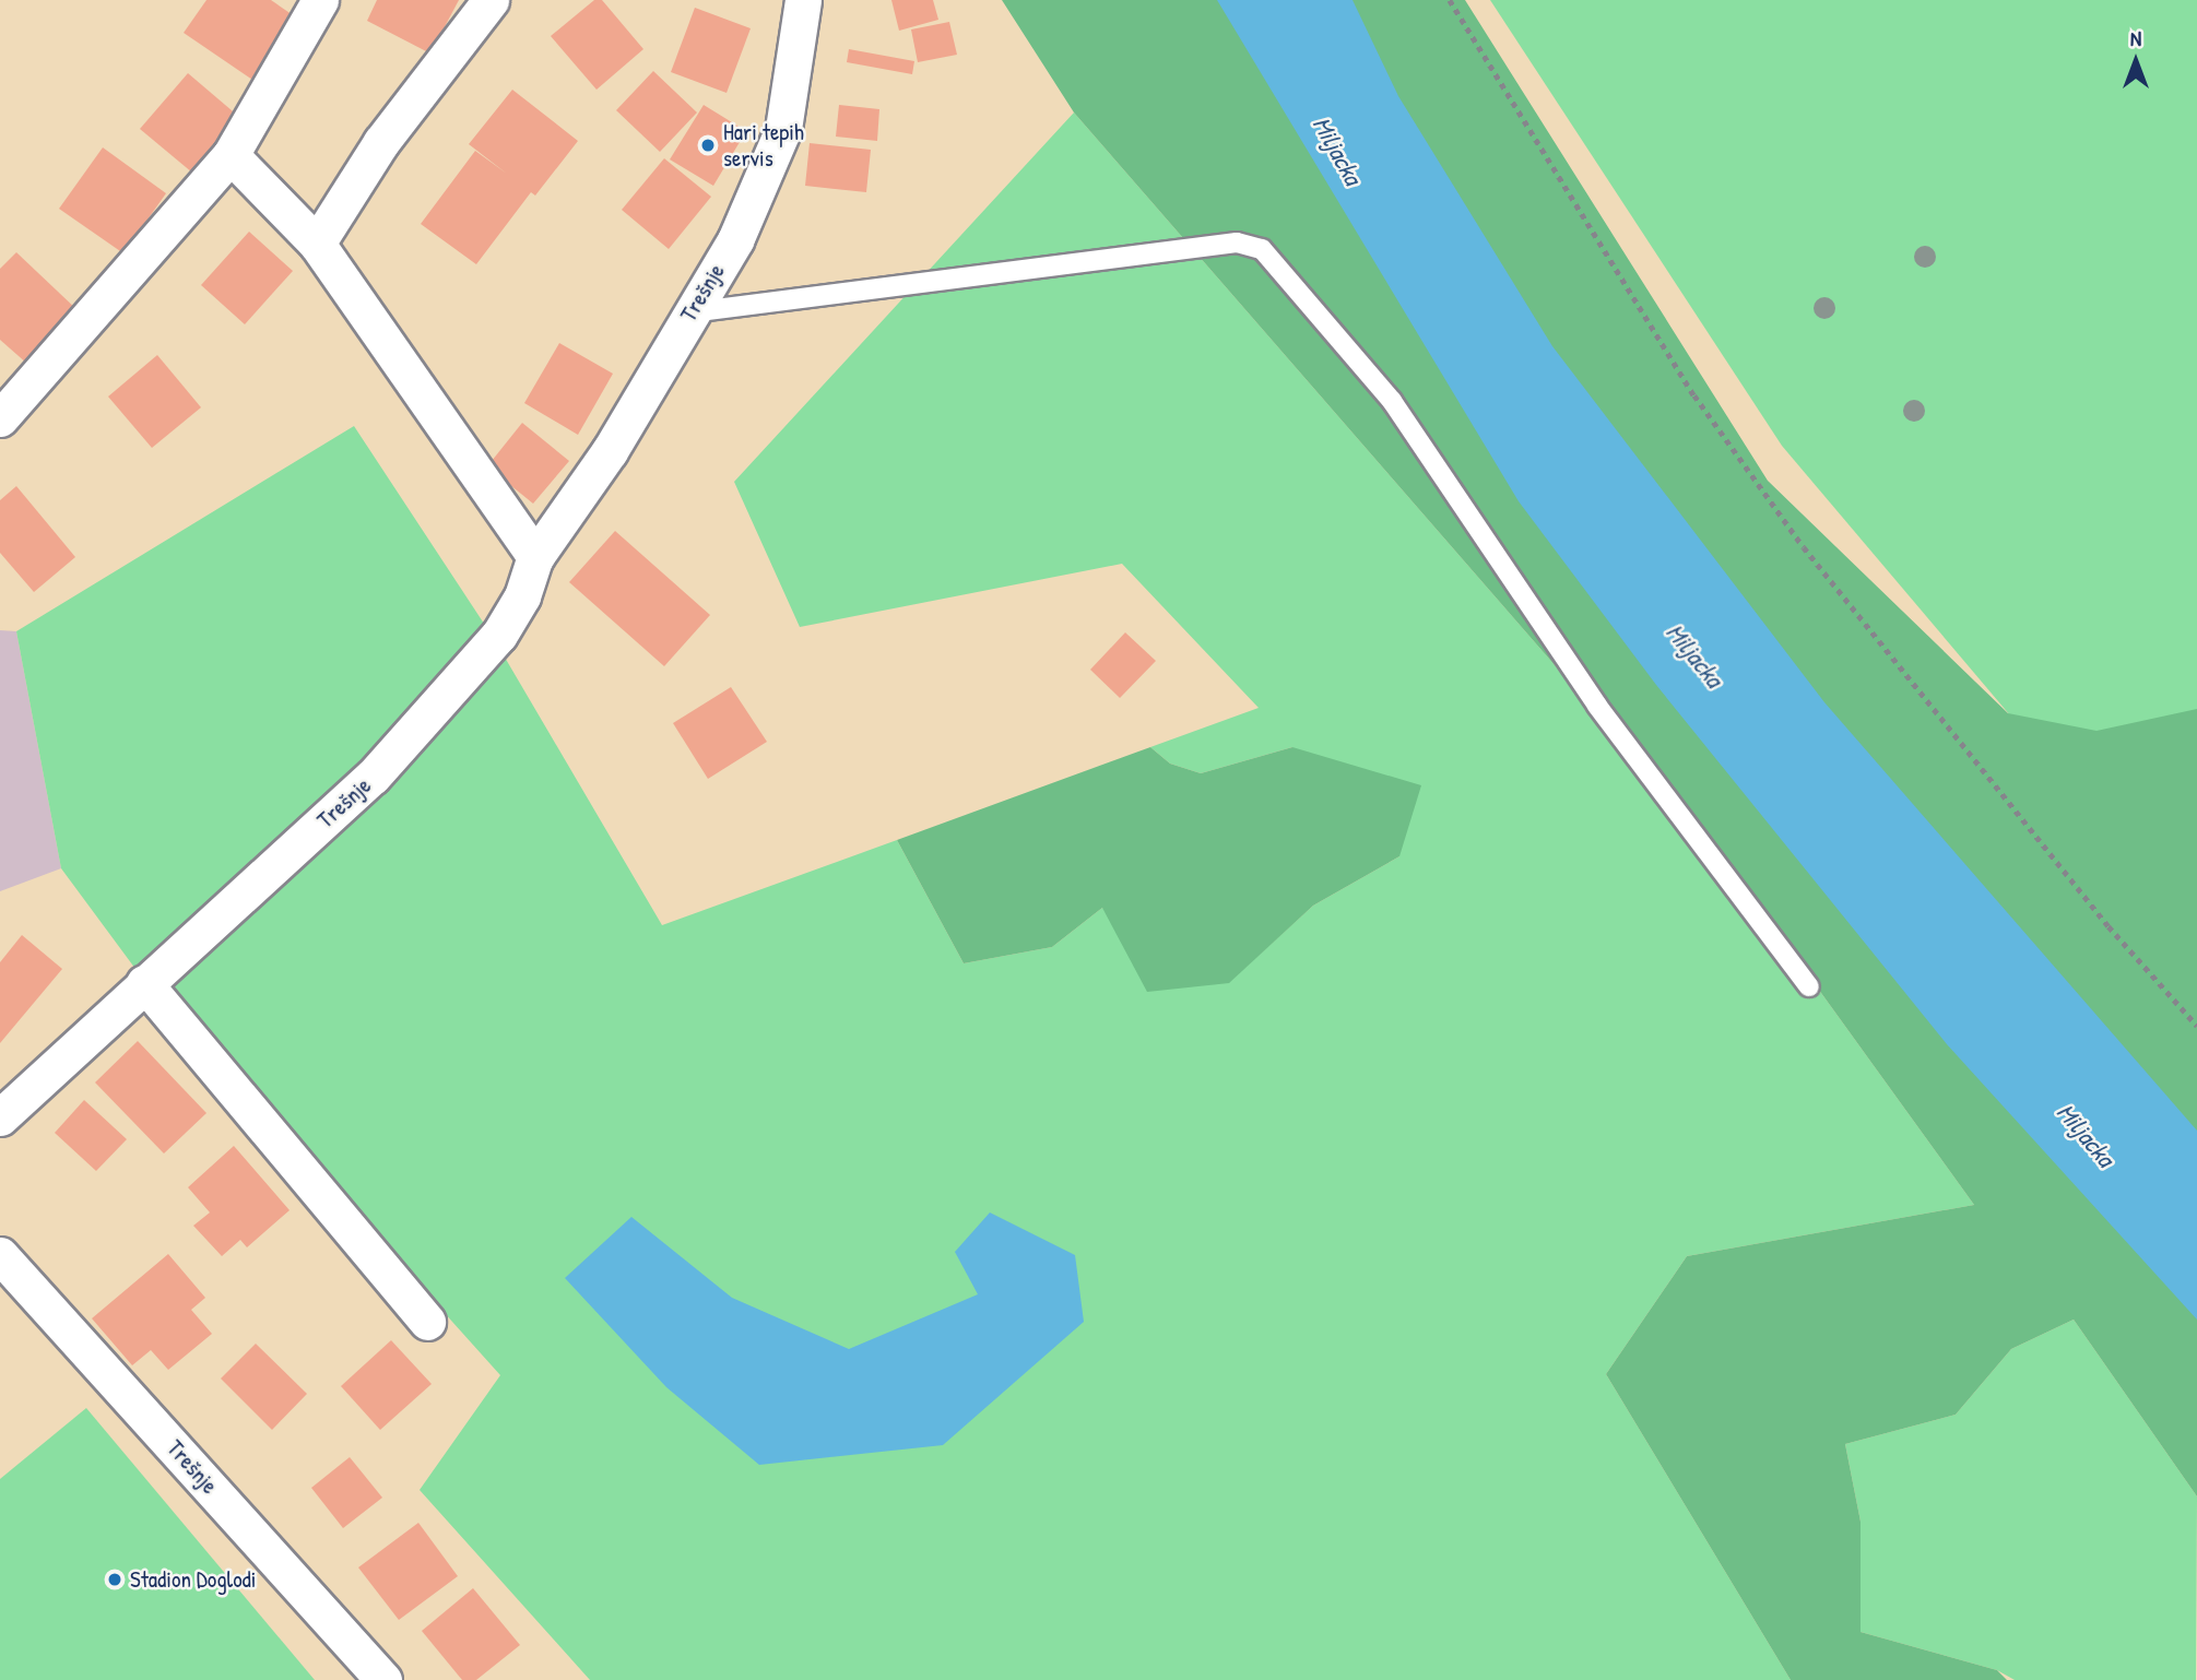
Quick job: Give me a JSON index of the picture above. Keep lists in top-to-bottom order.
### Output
{
  "streets": {
    "street": ["Trešnje"]
  },
  "water": ["Miljacka"],
  "places": ["Hari tepih servis", "Stadion Doglodi"],
  "north": "top"
}
